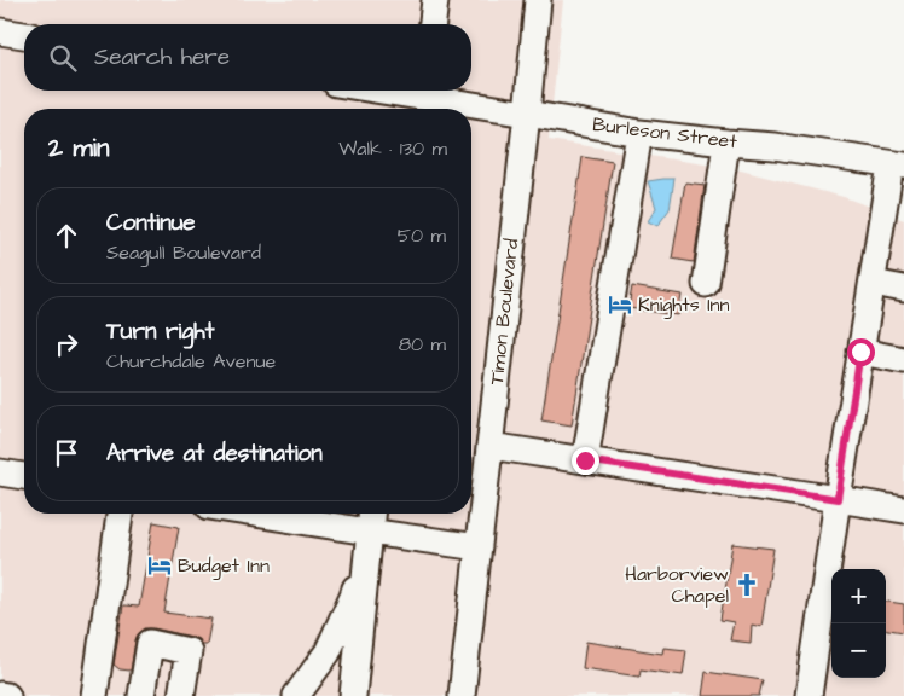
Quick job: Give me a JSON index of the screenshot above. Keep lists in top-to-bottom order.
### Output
{
  "streets": {
    "street": ["Burleson Street", "Timon Boulevard"]
  },
  "crossings": [
    ["Burleson Street", "Timon Boulevard"]
  ],
  "places": {
    "hotel": ["Knights Inn", "Budget Inn"],
    "church": ["Harborview Chapel"]
  },
  "page": {
    "search": "Search here",
    "heading": ["2 min", "Walk · 130 m"],
    "list": [
      ["Continue", "Seagull Boulevard", "50 m"],
      ["Turn right", "Churchdale Avenue", "80 m"],
      "Arrive at destination"
    ],
    "map_buttons": ["+", "−"]
  }
}
